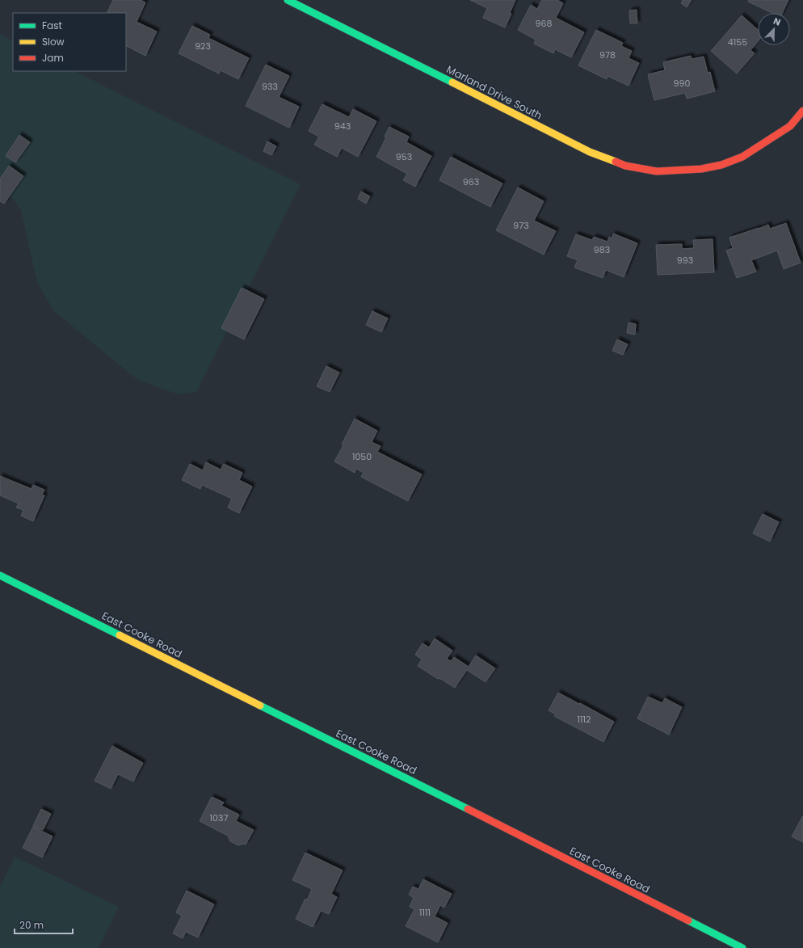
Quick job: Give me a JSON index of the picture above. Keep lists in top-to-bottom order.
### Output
{
  "streets": {
    "main road": ["Marland Drive South", "East Cooke Road"]
  },
  "house_numbers": [
    "968",
    "4155",
    "923",
    "978",
    "990",
    "933",
    "943",
    "953",
    "963",
    "973",
    "983",
    "993",
    "1050",
    "1112",
    "1037",
    "1111"
  ],
  "legend": ["Fast", "Slow", "Jam"],
  "scale_bar": "20 m",
  "north": "top right"
}
